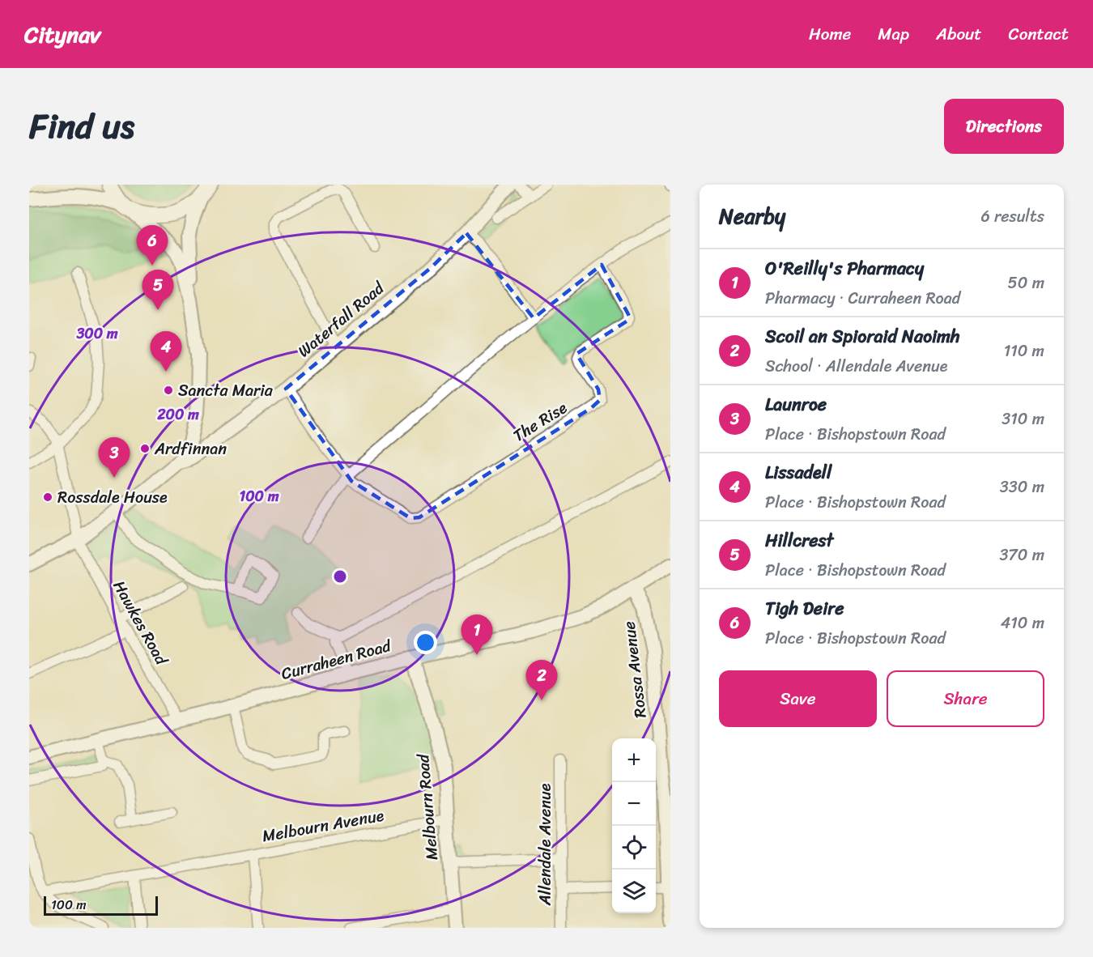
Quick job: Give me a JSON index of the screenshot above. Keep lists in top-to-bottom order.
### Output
{
  "streets": {
    "street": [
      "Waterfall Road",
      "The Rise",
      "Hawkes Road",
      "Curraheen Road",
      "Rossa Avenue",
      "Melbourn Road",
      "Melbourn Avenue",
      "Allendale Avenue"
    ]
  },
  "crossings": [
    ["Waterfall Road", "The Rise"],
    ["Hawkes Road", "Curraheen Road"],
    ["Curraheen Road", "Rossa Avenue"],
    ["Curraheen Road", "Melbourn Road"],
    ["Melbourn Road", "Melbourn Avenue"]
  ],
  "places": ["Sancta Maria", "Ardfinnan", "Rossdale House"],
  "scale_bar": "100 m",
  "page": {
    "header": "Citynav",
    "nav": [
      "Home",
      "Map",
      "About",
      "Contact"
    ],
    "title": "Find us",
    "buttons": [
      "Directions",
      ["Save", "Share"]
    ],
    "heading": ["Nearby", "6 results"],
    "pins": [
      "6",
      "5",
      "4",
      "3",
      "1",
      "2"
    ],
    "list": [
      {
        "mark": "1",
        "name": "O'Reilly's Pharmacy",
        "note": "Pharmacy · Curraheen Road",
        "value": "50 m"
      },
      {
        "mark": "2",
        "name": "Scoil an Spioraid Naoimh",
        "note": "School · Allendale Avenue",
        "value": "110 m"
      },
      {
        "mark": "3",
        "name": "Launroe",
        "note": "Place · Bishopstown Road",
        "value": "310 m"
      },
      {
        "mark": "4",
        "name": "Lissadell",
        "note": "Place · Bishopstown Road",
        "value": "330 m"
      },
      {
        "mark": "5",
        "name": "Hillcrest",
        "note": "Place · Bishopstown Road",
        "value": "370 m"
      },
      {
        "mark": "6",
        "name": "Tigh Deire",
        "note": "Place · Bishopstown Road",
        "value": "410 m"
      }
    ],
    "map_buttons": ["+", "−"],
    "scale": "100 m"
  },
  "rings": ["300 m", "200 m", "100 m"]
}
